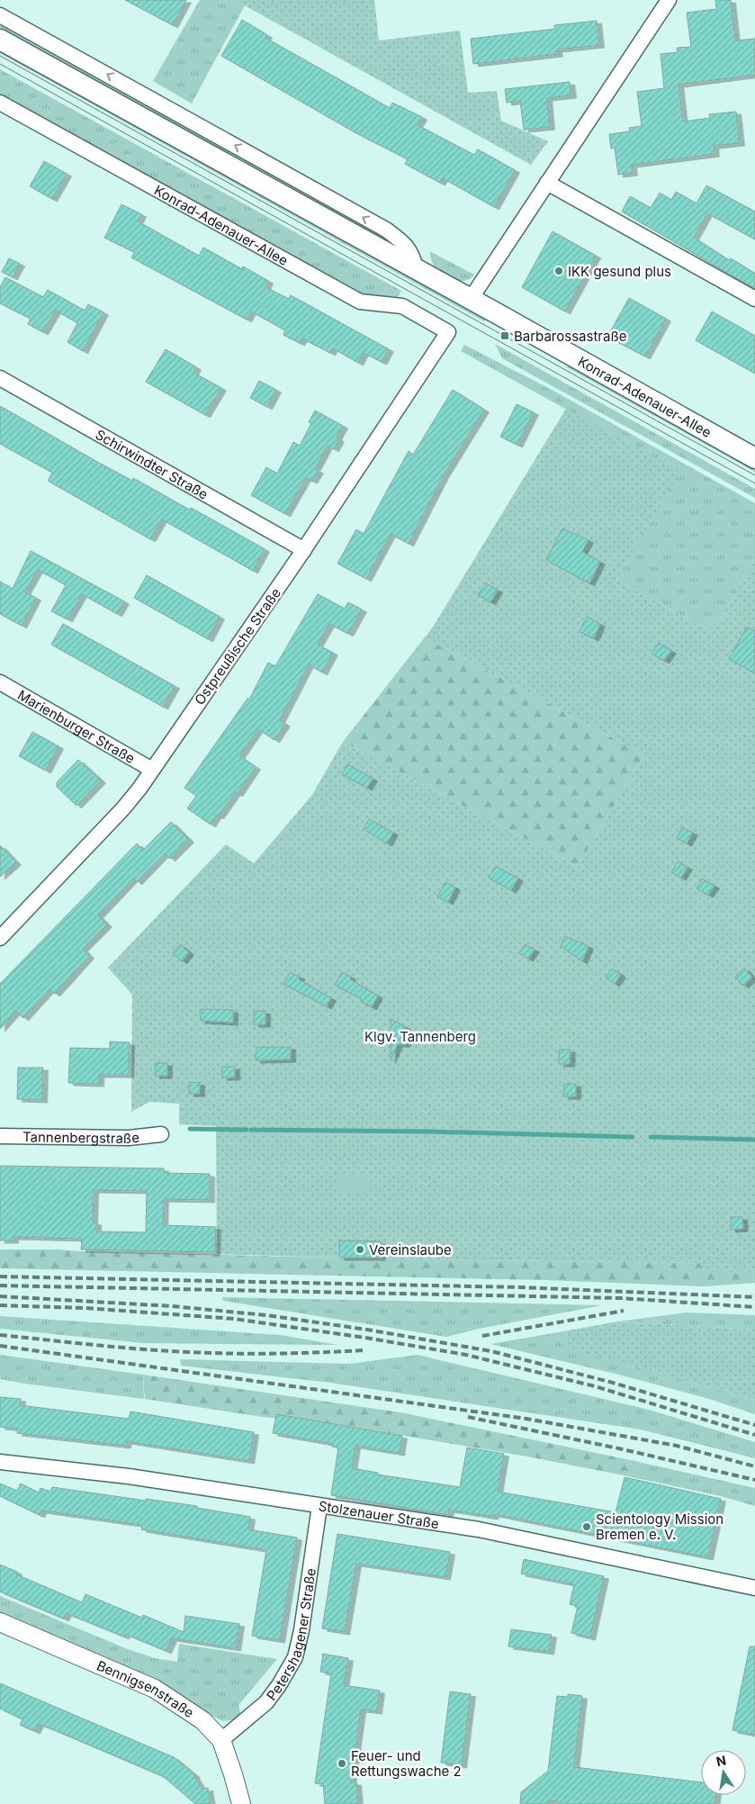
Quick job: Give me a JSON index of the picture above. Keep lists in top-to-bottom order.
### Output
{
  "streets": {
    "main road": ["Konrad-Adenauer-Allee"],
    "street": [
      "Schirwindter Straße",
      "Ostpreußische Straße",
      "Marienburger Straße",
      "Tannenbergstraße",
      "Stolzenauer Straße",
      "Petershagener Straße",
      "Bennigsenstraße"
    ]
  },
  "crossings": [
    ["Konrad-Adenauer-Allee", "Ostpreußische Straße"],
    ["Schirwindter Straße", "Ostpreußische Straße"],
    ["Ostpreußische Straße", "Marienburger Straße"],
    ["Stolzenauer Straße", "Petershagener Straße"],
    ["Petershagener Straße", "Bennigsenstraße"]
  ],
  "parks": ["Klgv. Tannenberg"],
  "places": {
    "other": [
      "IKK gesund plus",
      "Vereinslaube",
      "Scientology Mission Bremen e. V.",
      "Feuer- und Rettungswache 2"
    ],
    "transit": ["Barbarossastraße"]
  },
  "north": "top"
}
